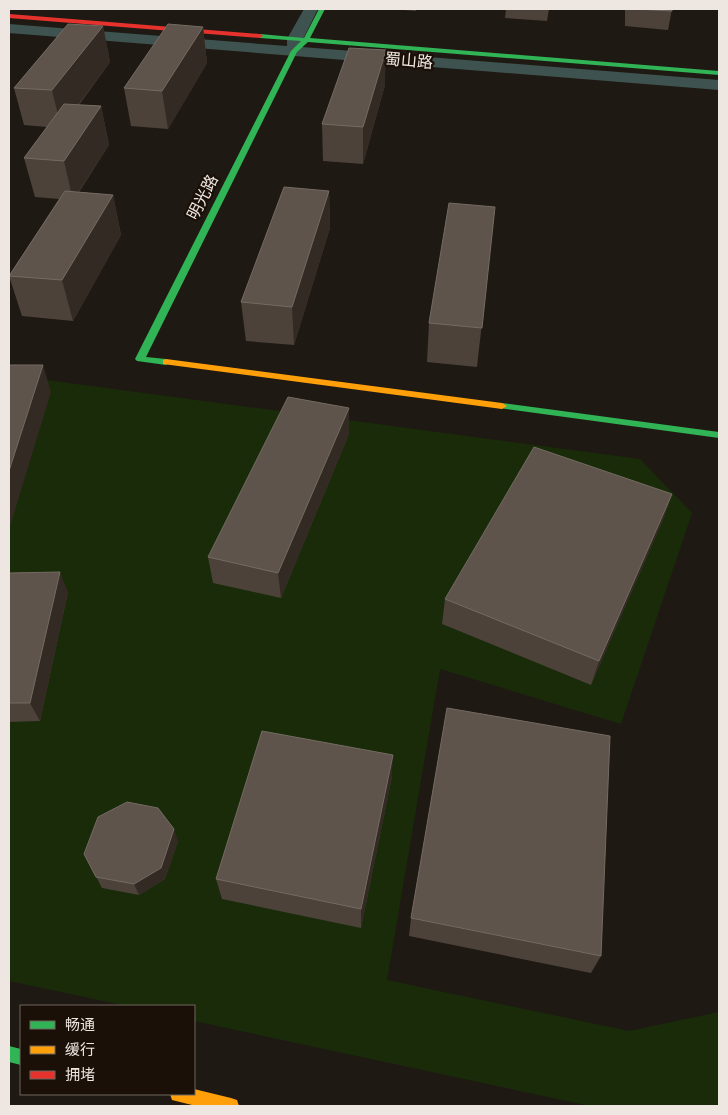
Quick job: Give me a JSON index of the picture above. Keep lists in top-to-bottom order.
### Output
{
  "streets": {
    "street": ["蜀山路", "明光路"]
  },
  "crossings": [
    ["蜀山路", "明光路"]
  ],
  "legend": ["畅通", "缓行", "拥堵"]
}
